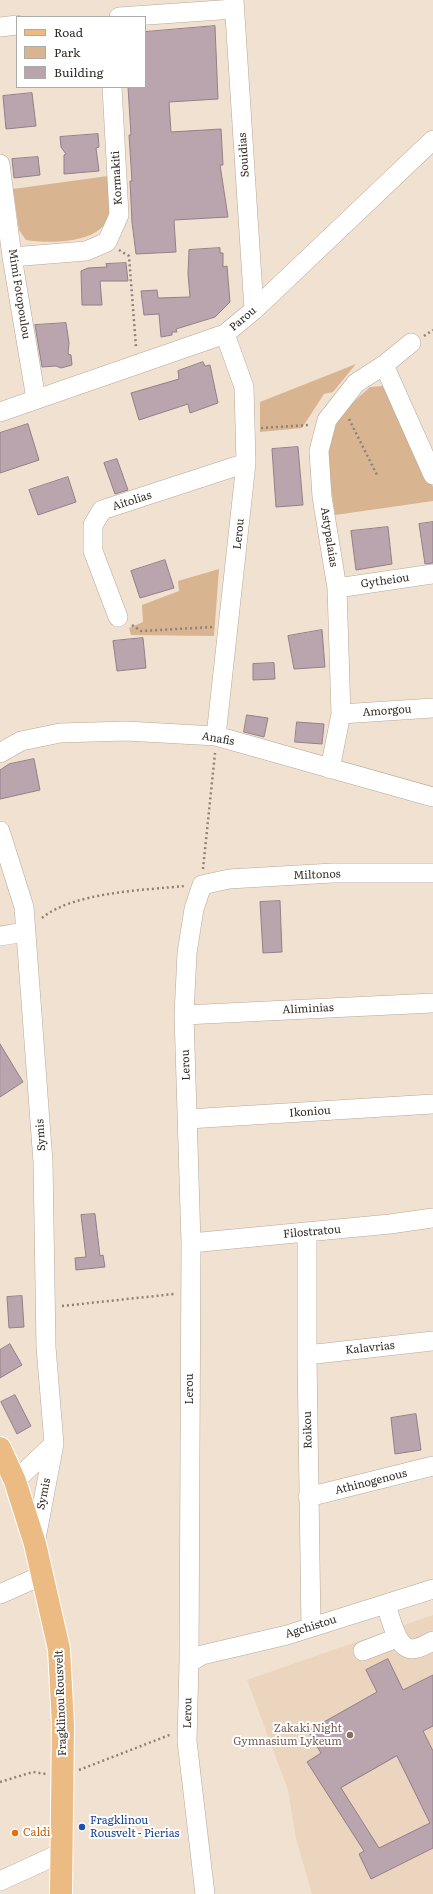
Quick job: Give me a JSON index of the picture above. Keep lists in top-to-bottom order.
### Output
{
  "streets": {
    "main road": ["Fragklinou Rousvelt"],
    "street": [
      "Souidias",
      "Kormakiti",
      "Mimi Fotopoulou",
      "Parou",
      "Aitolias",
      "Lerou",
      "Astypalaias",
      "Gytheiou",
      "Amorgou",
      "Anafis",
      "Miltonos",
      "Aliminias",
      "Ikoniou",
      "Symis",
      "Filostratou",
      "Kalavrias",
      "Roikou",
      "Athinogenous",
      "Agchistou"
    ]
  },
  "crossings": [
    ["Souidias", "Parou"],
    ["Mimi Fotopoulou", "Parou"],
    ["Parou", "Lerou"],
    ["Aitolias", "Lerou"],
    ["Lerou", "Anafis"],
    ["Lerou", "Miltonos"],
    ["Lerou", "Aliminias"],
    ["Lerou", "Ikoniou"],
    ["Lerou", "Filostratou"],
    ["Lerou", "Agchistou"],
    ["Astypalaias", "Gytheiou"],
    ["Astypalaias", "Amorgou"],
    ["Astypalaias", "Anafis"],
    ["Symis", "Fragklinou Rousvelt"],
    ["Filostratou", "Roikou"],
    ["Kalavrias", "Roikou"],
    ["Roikou", "Athinogenous"],
    ["Roikou", "Agchistou"]
  ],
  "places": ["Zakaki Night Gymnasium Lykeum", "Fragklinou Rousvelt - Pierias", "Caldi"],
  "legend": ["Road", "Park", "Building"]
}
